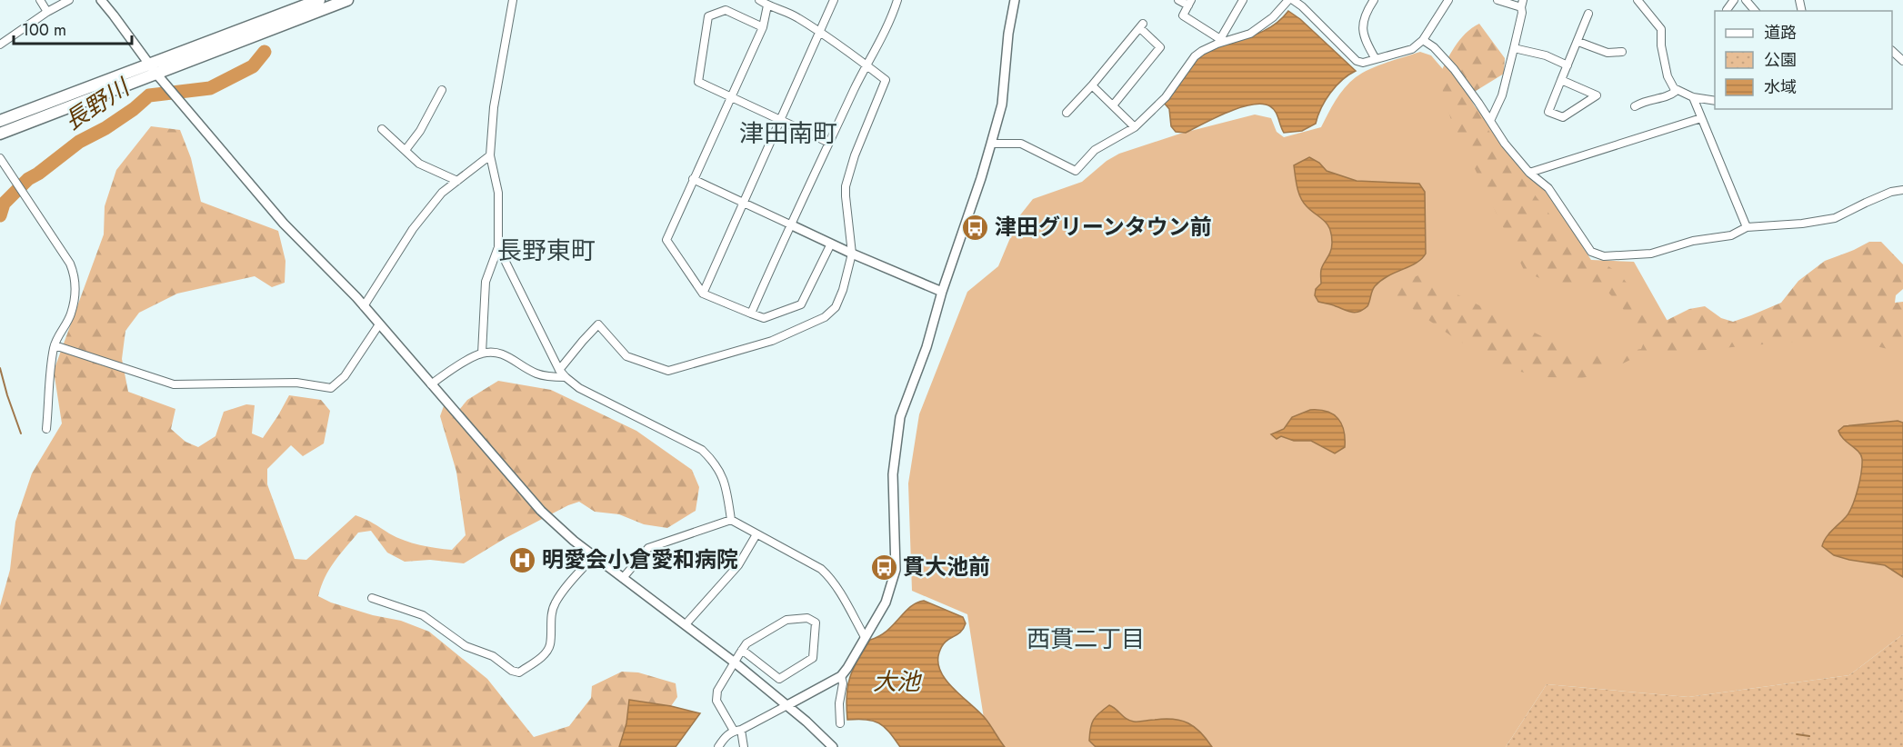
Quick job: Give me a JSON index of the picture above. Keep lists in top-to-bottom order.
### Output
{
  "districts": ["津田南町", "長野東町", "西貫二丁目"],
  "water": ["長野川", "大池"],
  "places": {
    "bus stop": ["津田グリーンタウン前", "貫大池前"],
    "hospital": ["明愛会小倉愛和病院"]
  },
  "legend": ["道路", "公園", "水域"],
  "scale_bar": "100 m"
}
